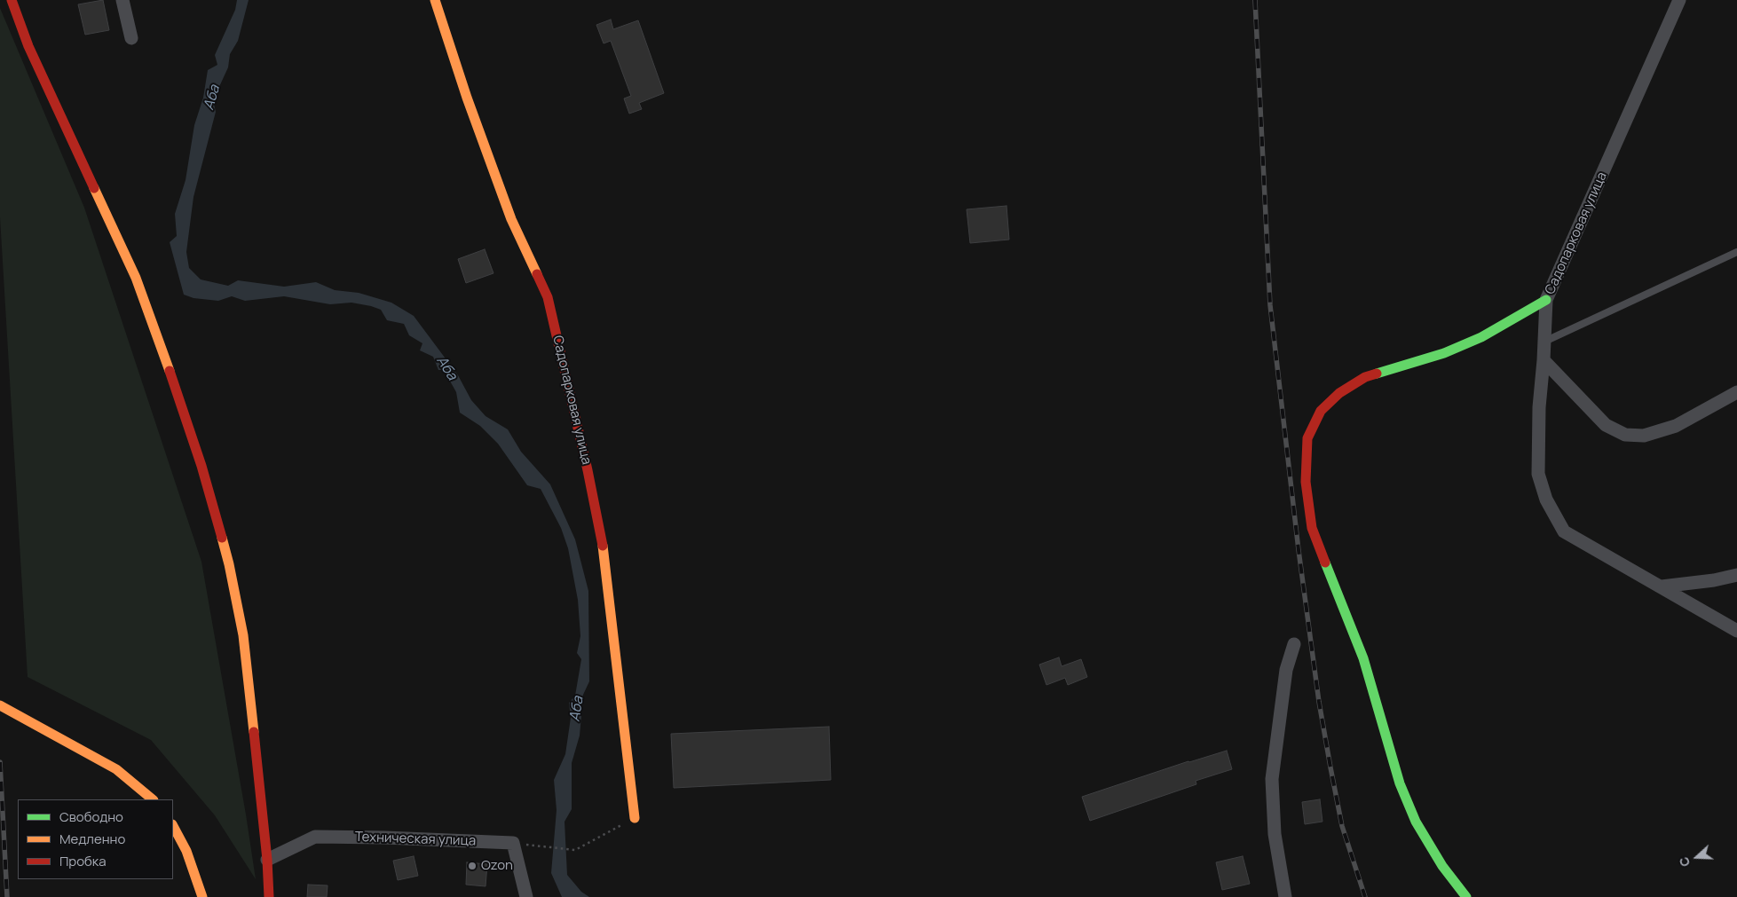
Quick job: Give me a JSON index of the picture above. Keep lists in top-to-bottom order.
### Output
{
  "streets": {
    "street": ["Садопарковая улица", "Техническая улица"]
  },
  "water": ["Аба"],
  "places": ["Ozon"],
  "legend": ["Свободно", "Медленно", "Пробка"],
  "north": "left"
}
